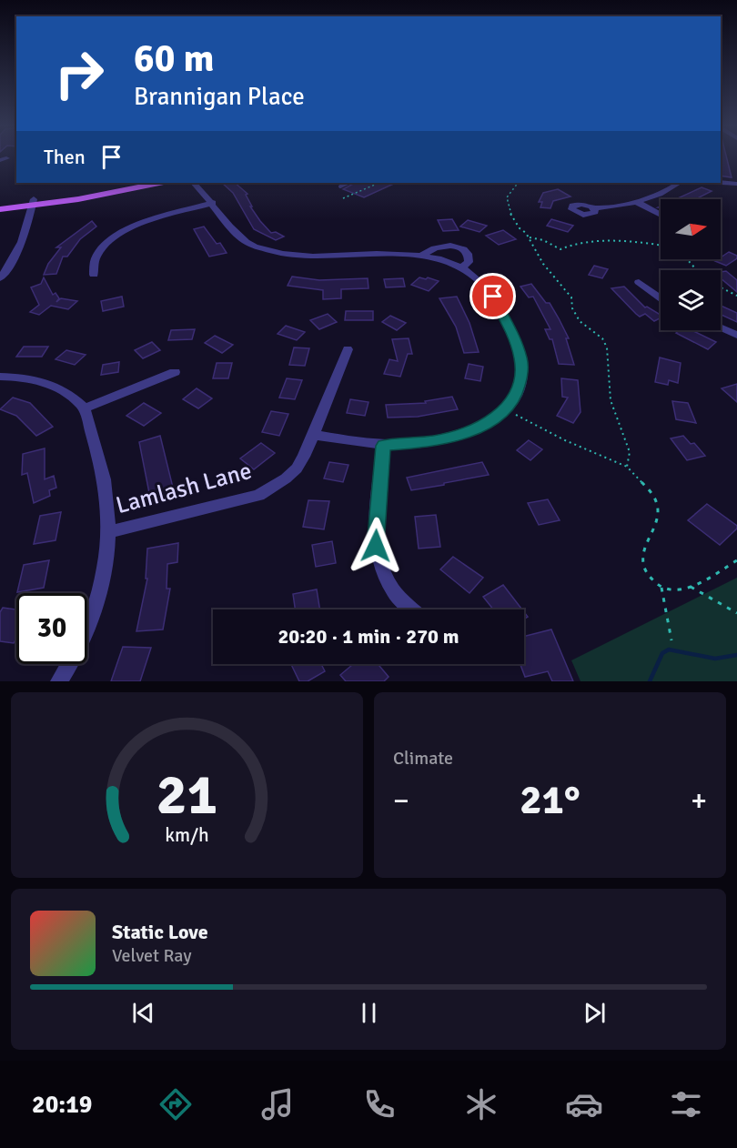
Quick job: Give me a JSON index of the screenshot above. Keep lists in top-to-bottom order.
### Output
{
  "streets": {
    "street": ["Lamlash Lane"]
  },
  "north": "right",
  "page": {
    "turn": ["60 m", "Brannigan Place"],
    "then": "Then",
    "limit": "30",
    "trip": "20:20 · 1 min · 270 m",
    "tile": "Climate",
    "heat": ["−", "21°", "+"],
    "song": ["Static Love", "Velvet Ray"],
    "tabs": "20:19",
    "gauge": ["21", "km/h"]
  }
}
